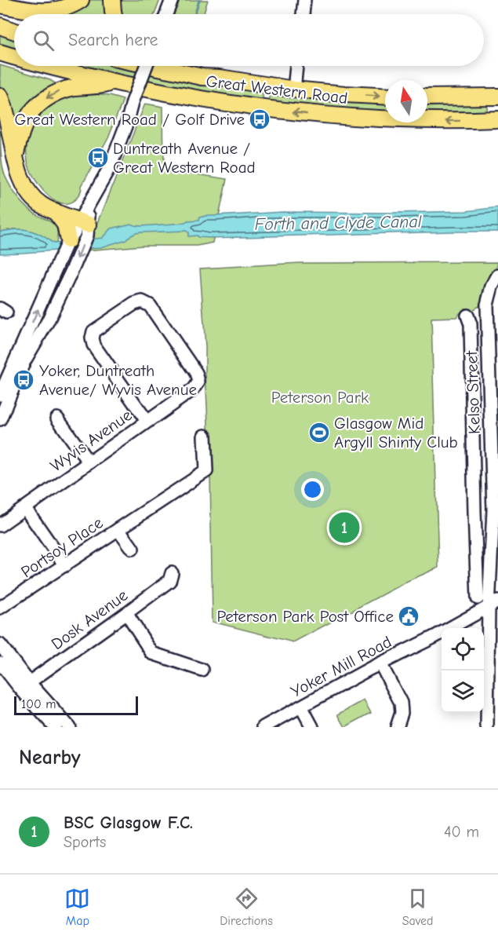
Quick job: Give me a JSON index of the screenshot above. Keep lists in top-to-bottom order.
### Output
{
  "streets": {
    "main road": ["Great Western Road"],
    "street": [
      "Kelso Street",
      "Wyvis Avenue",
      "Portsoy Place",
      "Dosk Avenue",
      "Yoker Mill Road"
    ]
  },
  "crossings": [
    ["Kelso Street", "Yoker Mill Road"]
  ],
  "water": ["Forth and Clyde Canal"],
  "parks": ["Peterson Park"],
  "places": {
    "bus stop": ["Great Western Road / Golf Drive", "Duntreath Avenue / Great Western Road", "Yoker, Duntreath Avenue/ Wyvis Avenue"],
    "sports": ["Glasgow Mid Argyll Shinty Club"],
    "public building": ["Peterson Park Post Office"]
  },
  "scale_bar": "100 m",
  "north": "top",
  "page": {
    "search": "Search here",
    "pins": "1",
    "scale": "100 m",
    "heading": "Nearby",
    "list": [
      {
        "mark": "1",
        "name": "BSC Glasgow F.C.",
        "note": "Sports",
        "value": "40 m"
      }
    ],
    "nav": ["Map", "Directions", "Saved"]
  }
}
